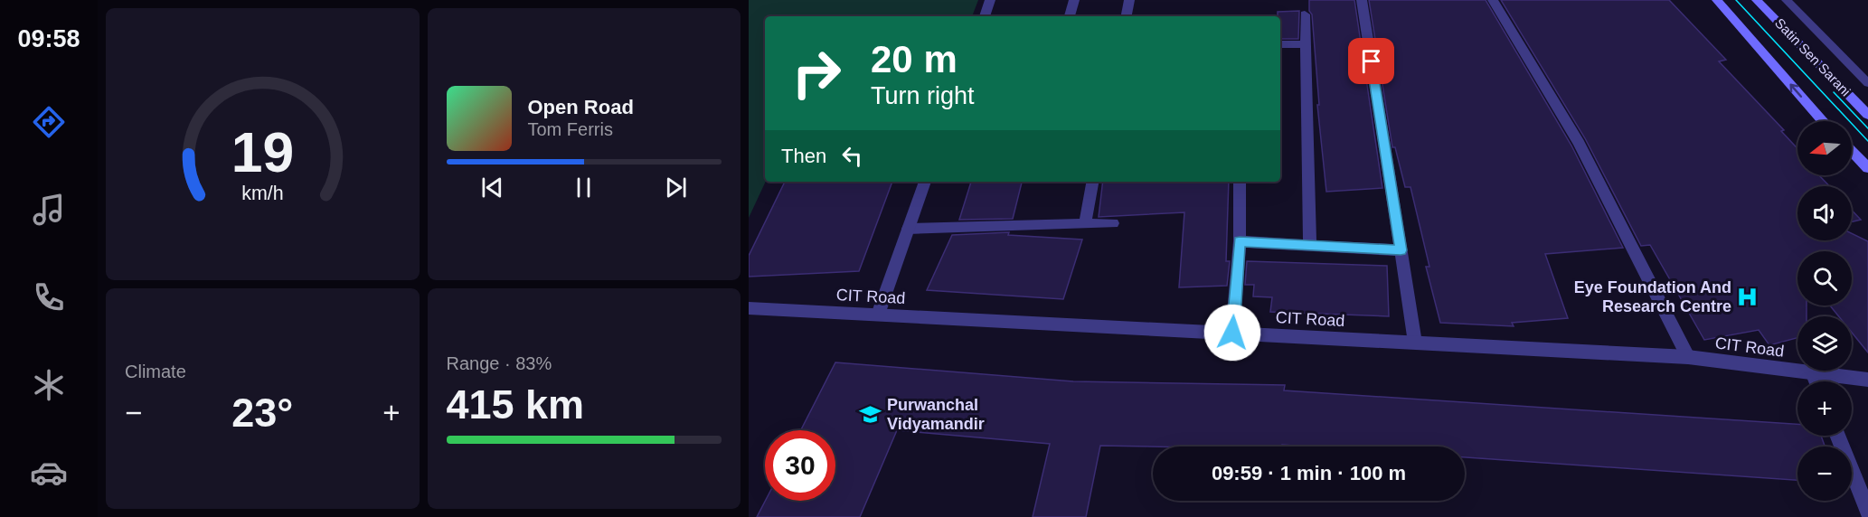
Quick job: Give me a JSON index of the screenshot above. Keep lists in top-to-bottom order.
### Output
{
  "streets": {
    "main road": ["Satin Sen Sarani"],
    "street": ["CIT Road"]
  },
  "places": {
    "hospital": ["Eye Foundation And Research Centre"],
    "school or university": ["Purwanchal Vidyamandir"]
  },
  "north": "left",
  "page": {
    "tabs": "09:58",
    "turn": ["20 m", "Turn right"],
    "song": ["Open Road", "Tom Ferris"],
    "map_buttons": ["+", "−"],
    "then": "Then",
    "tile": [
      "Climate",
      ["Range · 83%", "415 km"]
    ],
    "heat": ["−", "23°", "+"],
    "limit": "30",
    "trip": "09:59 · 1 min · 100 m",
    "gauge": ["19", "km/h"]
  }
}
